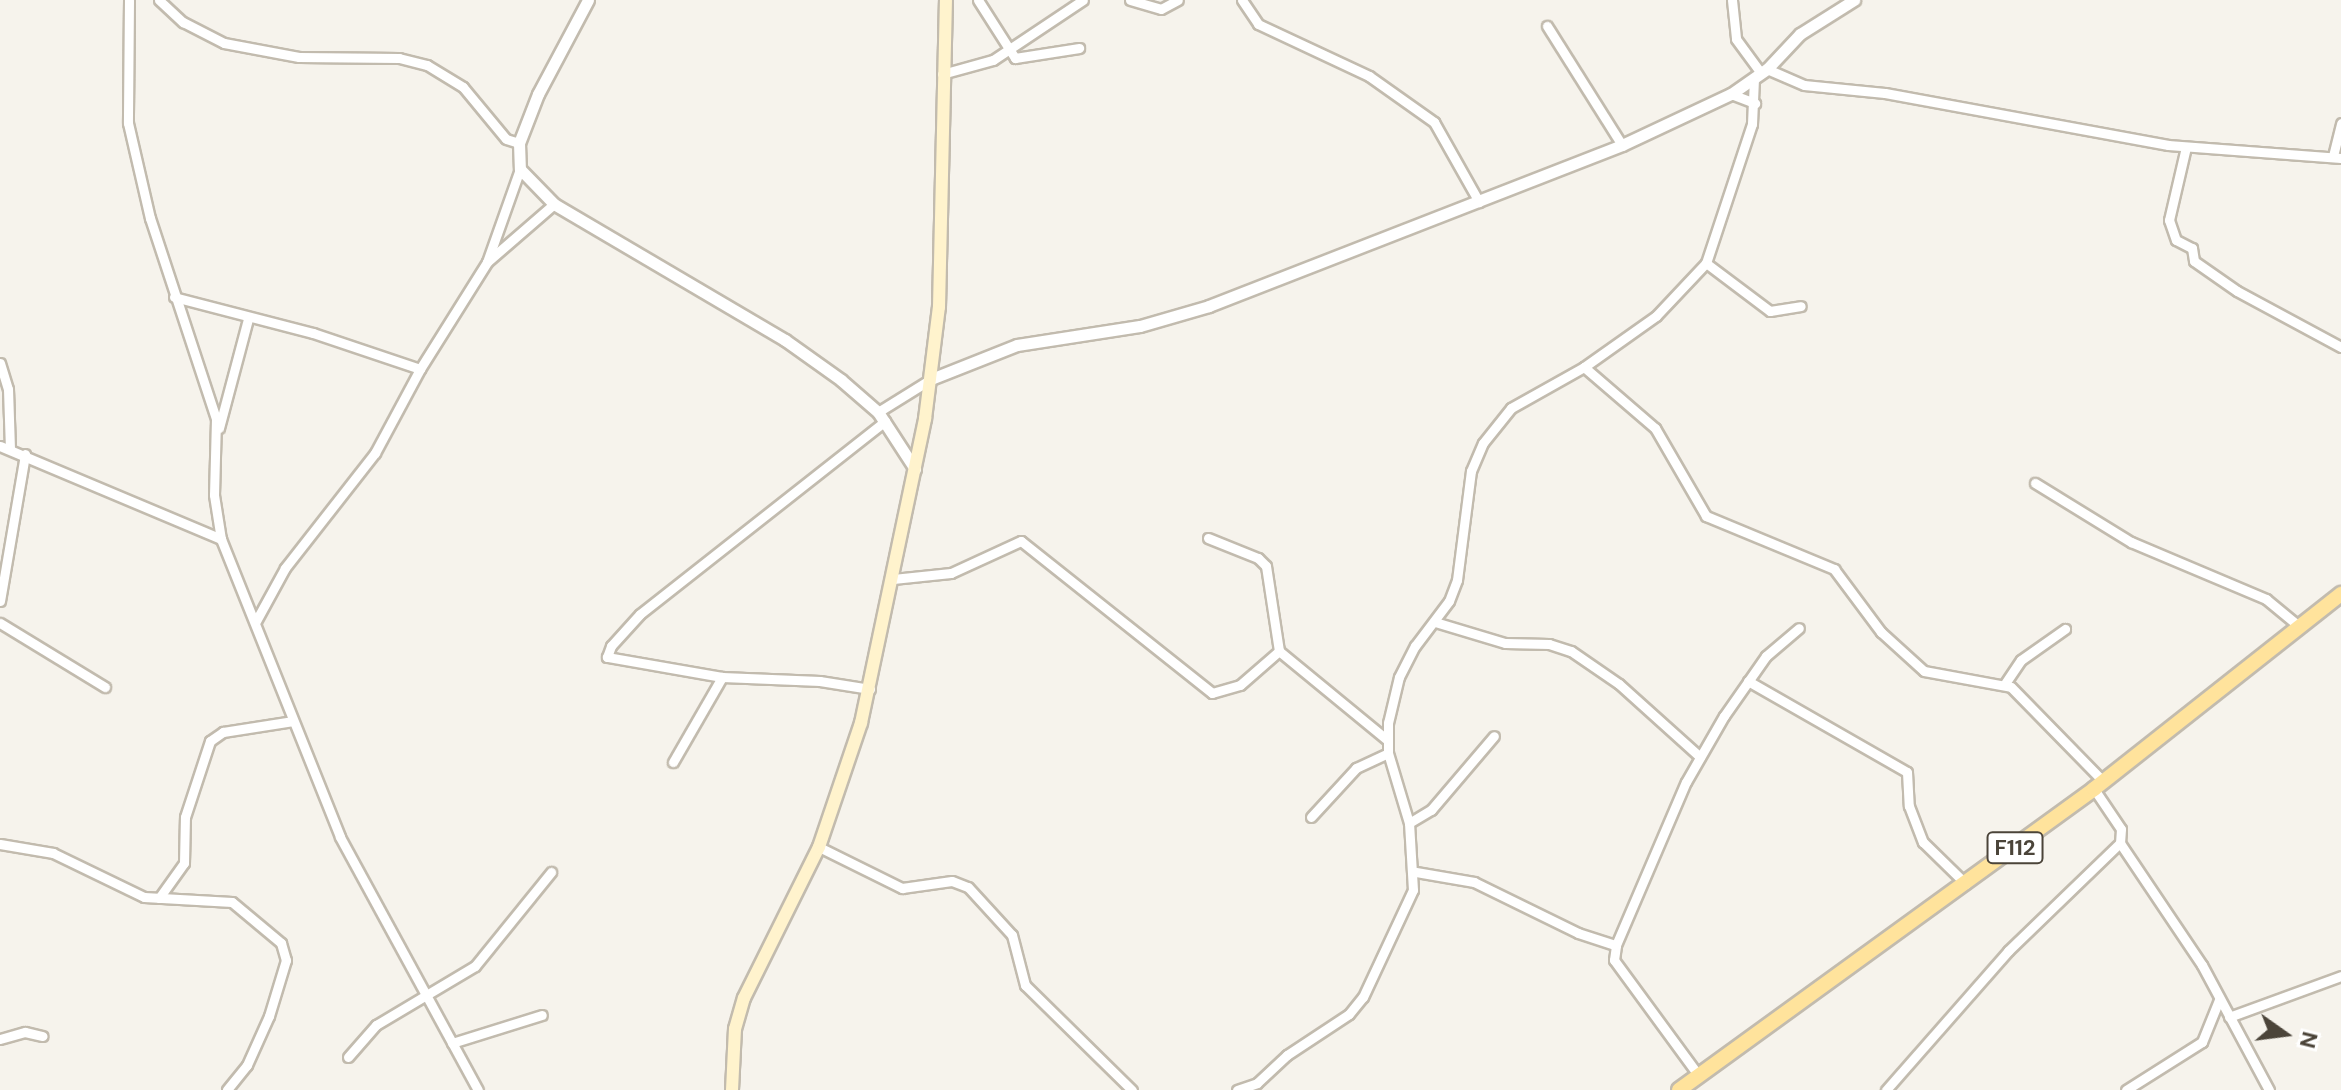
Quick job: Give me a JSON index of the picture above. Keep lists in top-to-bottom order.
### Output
{
  "streets": {
    "main road": ["F112"]
  },
  "north": "right"
}
